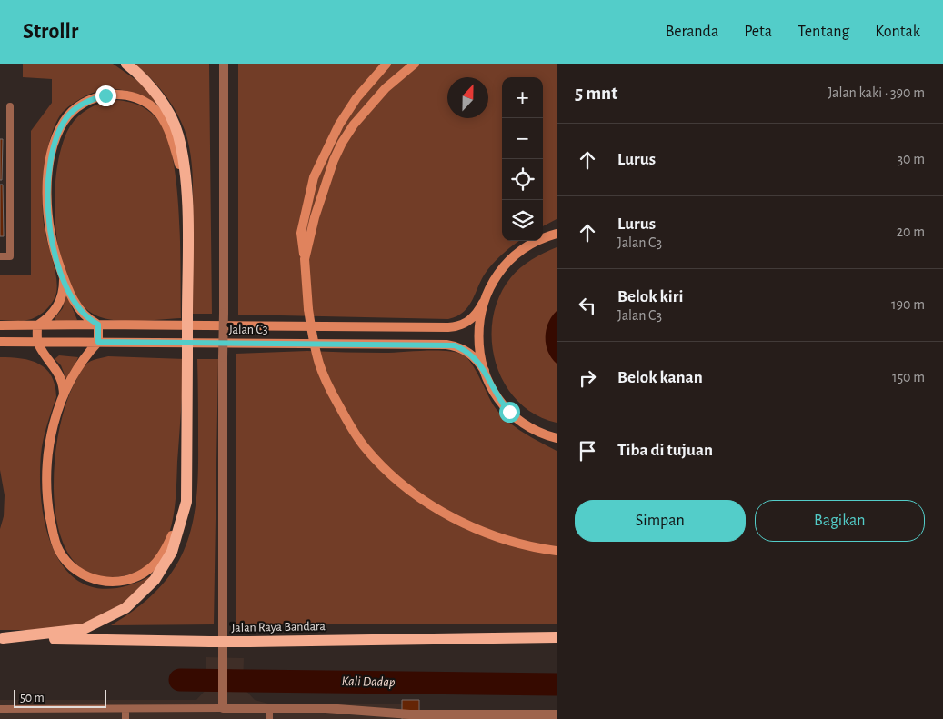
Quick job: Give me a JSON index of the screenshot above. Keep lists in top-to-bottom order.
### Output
{
  "streets": {
    "main road": ["Jalan Raya Bandara"],
    "street": ["Jalan C3"]
  },
  "water": ["Kali Dadap"],
  "scale_bar": "50 m",
  "north": "top",
  "page": {
    "header": "Strollr",
    "nav": [
      "Beranda",
      "Peta",
      "Tentang",
      "Kontak"
    ],
    "heading": ["5 mnt", "Jalan kaki · 390 m"],
    "map_buttons": ["+", "−"],
    "list": [
      ["Lurus", "30 m"],
      ["Lurus", "Jalan C3", "20 m"],
      ["Belok kiri", "Jalan C3", "190 m"],
      ["Belok kanan", "150 m"],
      "Tiba di tujuan"
    ],
    "buttons": ["Simpan", "Bagikan"],
    "scale": "50 m"
  }
}
